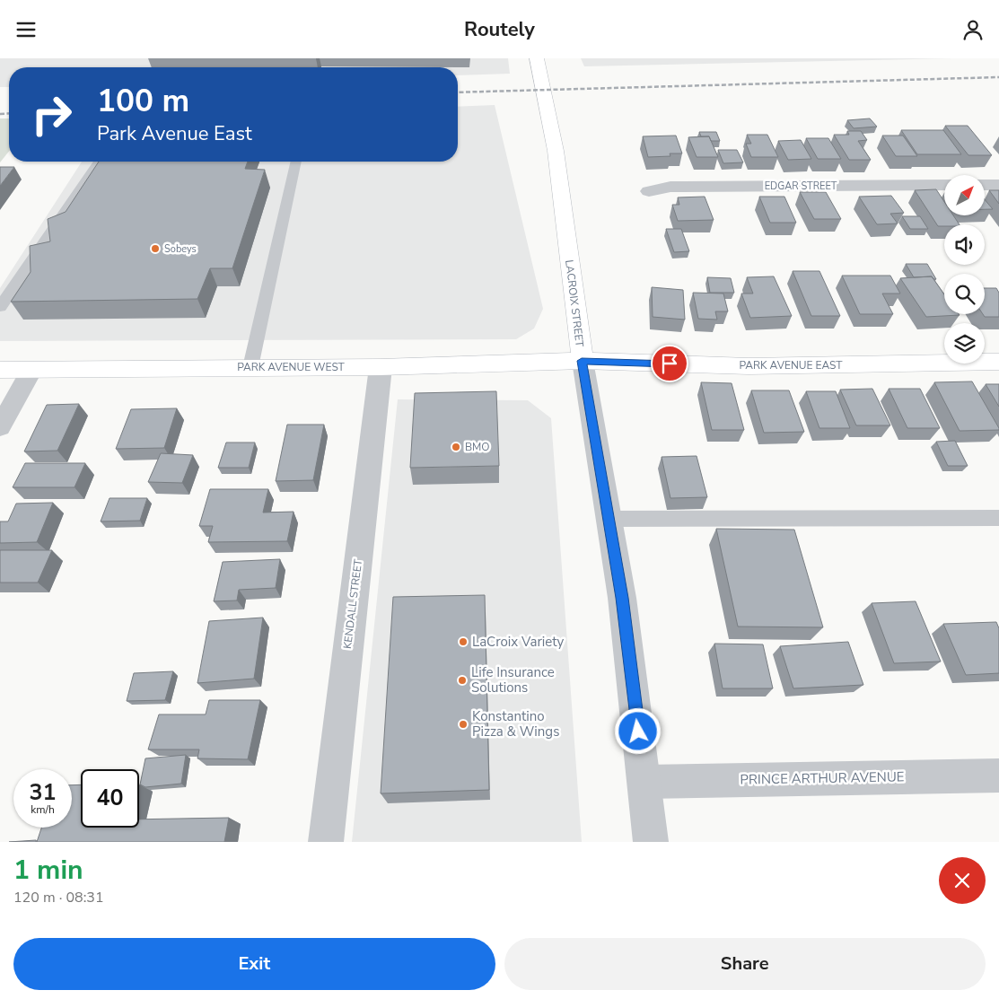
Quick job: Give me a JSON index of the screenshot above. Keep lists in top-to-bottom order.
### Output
{
  "streets": {
    "main road": ["LACROIX STREET", "PARK AVENUE EAST", "PARK AVENUE WEST"],
    "street": ["EDGAR STREET", "KENDALL STREET", "PRINCE ARTHUR AVENUE"]
  },
  "crossings": [
    ["LACROIX STREET", "PARK AVENUE EAST"],
    ["LACROIX STREET", "PARK AVENUE WEST"],
    ["LACROIX STREET", "PRINCE ARTHUR AVENUE"],
    ["PARK AVENUE EAST", "PARK AVENUE WEST"],
    ["PARK AVENUE WEST", "KENDALL STREET"]
  ],
  "places": [
    "Sobeys",
    "BMO",
    "LaCroix Variety",
    "Life Insurance Solutions",
    "Konstantino Pizza & Wings"
  ],
  "north": "top right",
  "page": {
    "header": "Routely",
    "turn": ["100 m", "Park Avenue East"],
    "speed": "31 km/h",
    "limit": "40",
    "heading": ["1 min", "120 m · 08:31"],
    "buttons": ["Exit", "Share"]
  }
}
